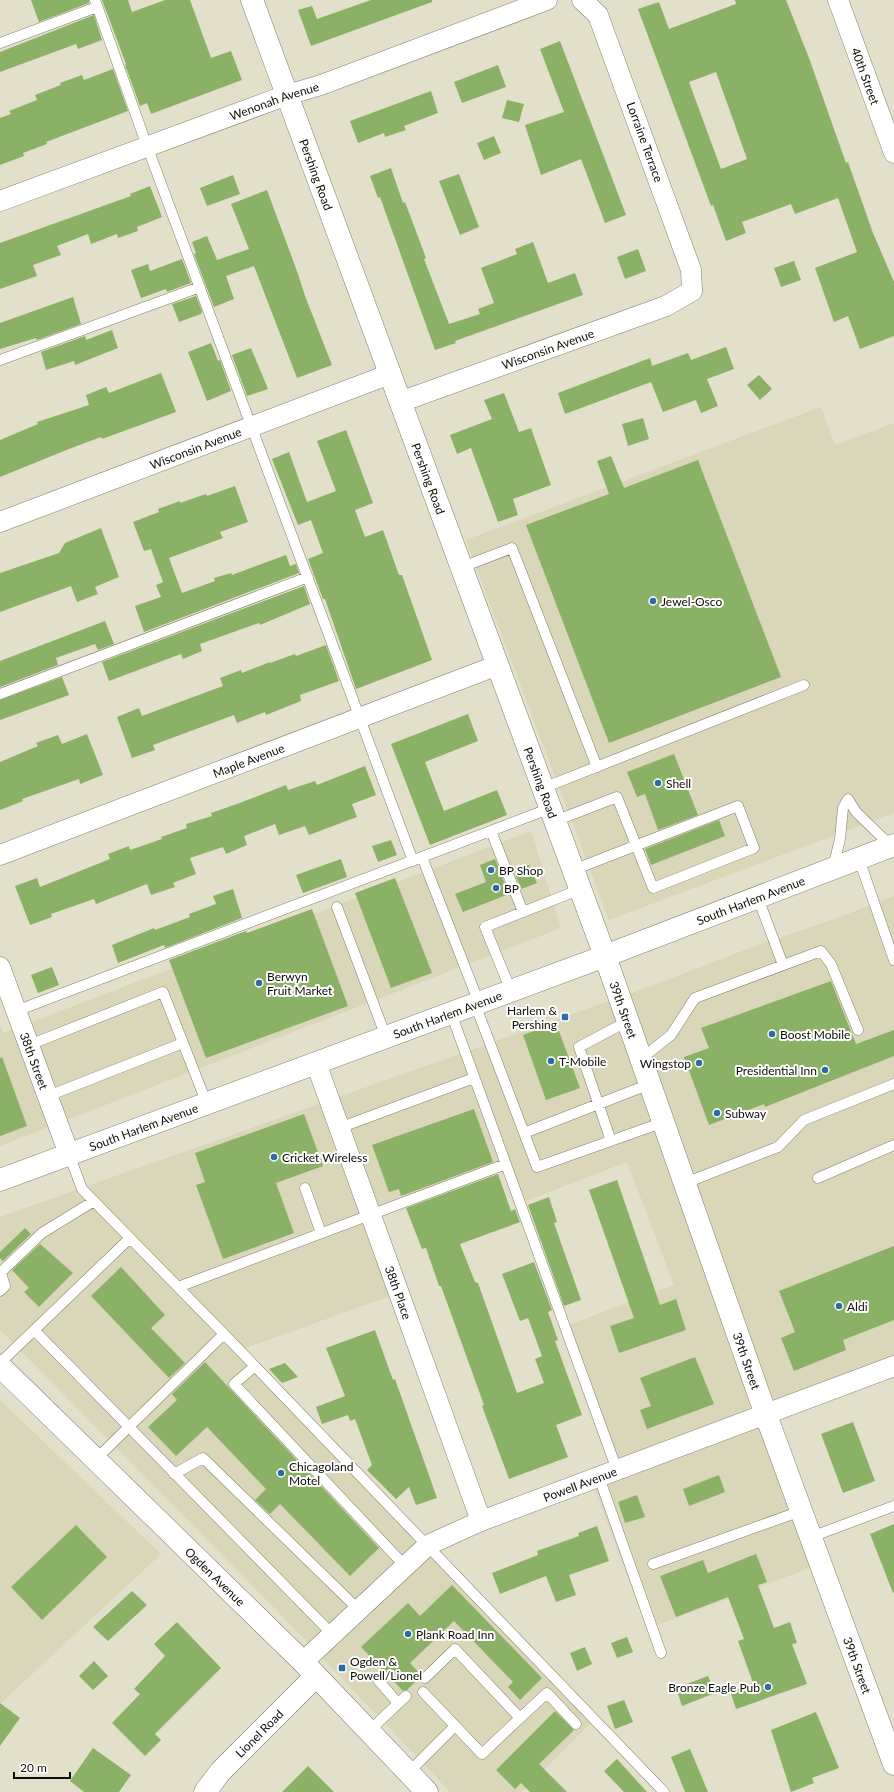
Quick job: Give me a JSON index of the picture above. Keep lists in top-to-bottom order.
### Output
{
  "streets": {
    "main road": [
      "Pershing Road",
      "South Harlem Avenue",
      "39th Street",
      "Ogden Avenue",
      "Lionel Road"
    ],
    "street": [
      "40th Street",
      "Wenonah Avenue",
      "Lorraine Terrace",
      "Wisconsin Avenue",
      "Maple Avenue",
      "38th Street",
      "38th Place",
      "Powell Avenue"
    ]
  },
  "crossings": [
    ["Wenonah Avenue", "Pershing Road"],
    ["Lorraine Terrace", "Wisconsin Avenue"],
    ["Pershing Road", "Wisconsin Avenue"],
    ["Pershing Road", "Maple Avenue"],
    ["Pershing Road", "South Harlem Avenue"],
    ["Pershing Road", "39th Street"],
    ["South Harlem Avenue", "39th Street"],
    ["South Harlem Avenue", "38th Street"],
    ["South Harlem Avenue", "38th Place"],
    ["39th Street", "Powell Avenue"],
    ["38th Place", "Powell Avenue"],
    ["Powell Avenue", "Ogden Avenue"],
    ["Powell Avenue", "Lionel Road"],
    ["Ogden Avenue", "Lionel Road"]
  ],
  "places": {
    "other": [
      "Jewel-Osco",
      "Shell",
      "BP Shop",
      "BP",
      "Berwyn Fruit Market",
      "Boost Mobile",
      "T-Mobile",
      "Wingstop",
      "Presidential Inn",
      "Subway",
      "Cricket Wireless",
      "Aldi",
      "Chicagoland Motel",
      "Plank Road Inn",
      "Bronze Eagle Pub"
    ],
    "transit": ["Harlem & Pershing", "Ogden & Powell/Lionel"]
  },
  "scale_bar": "20 m"
}
